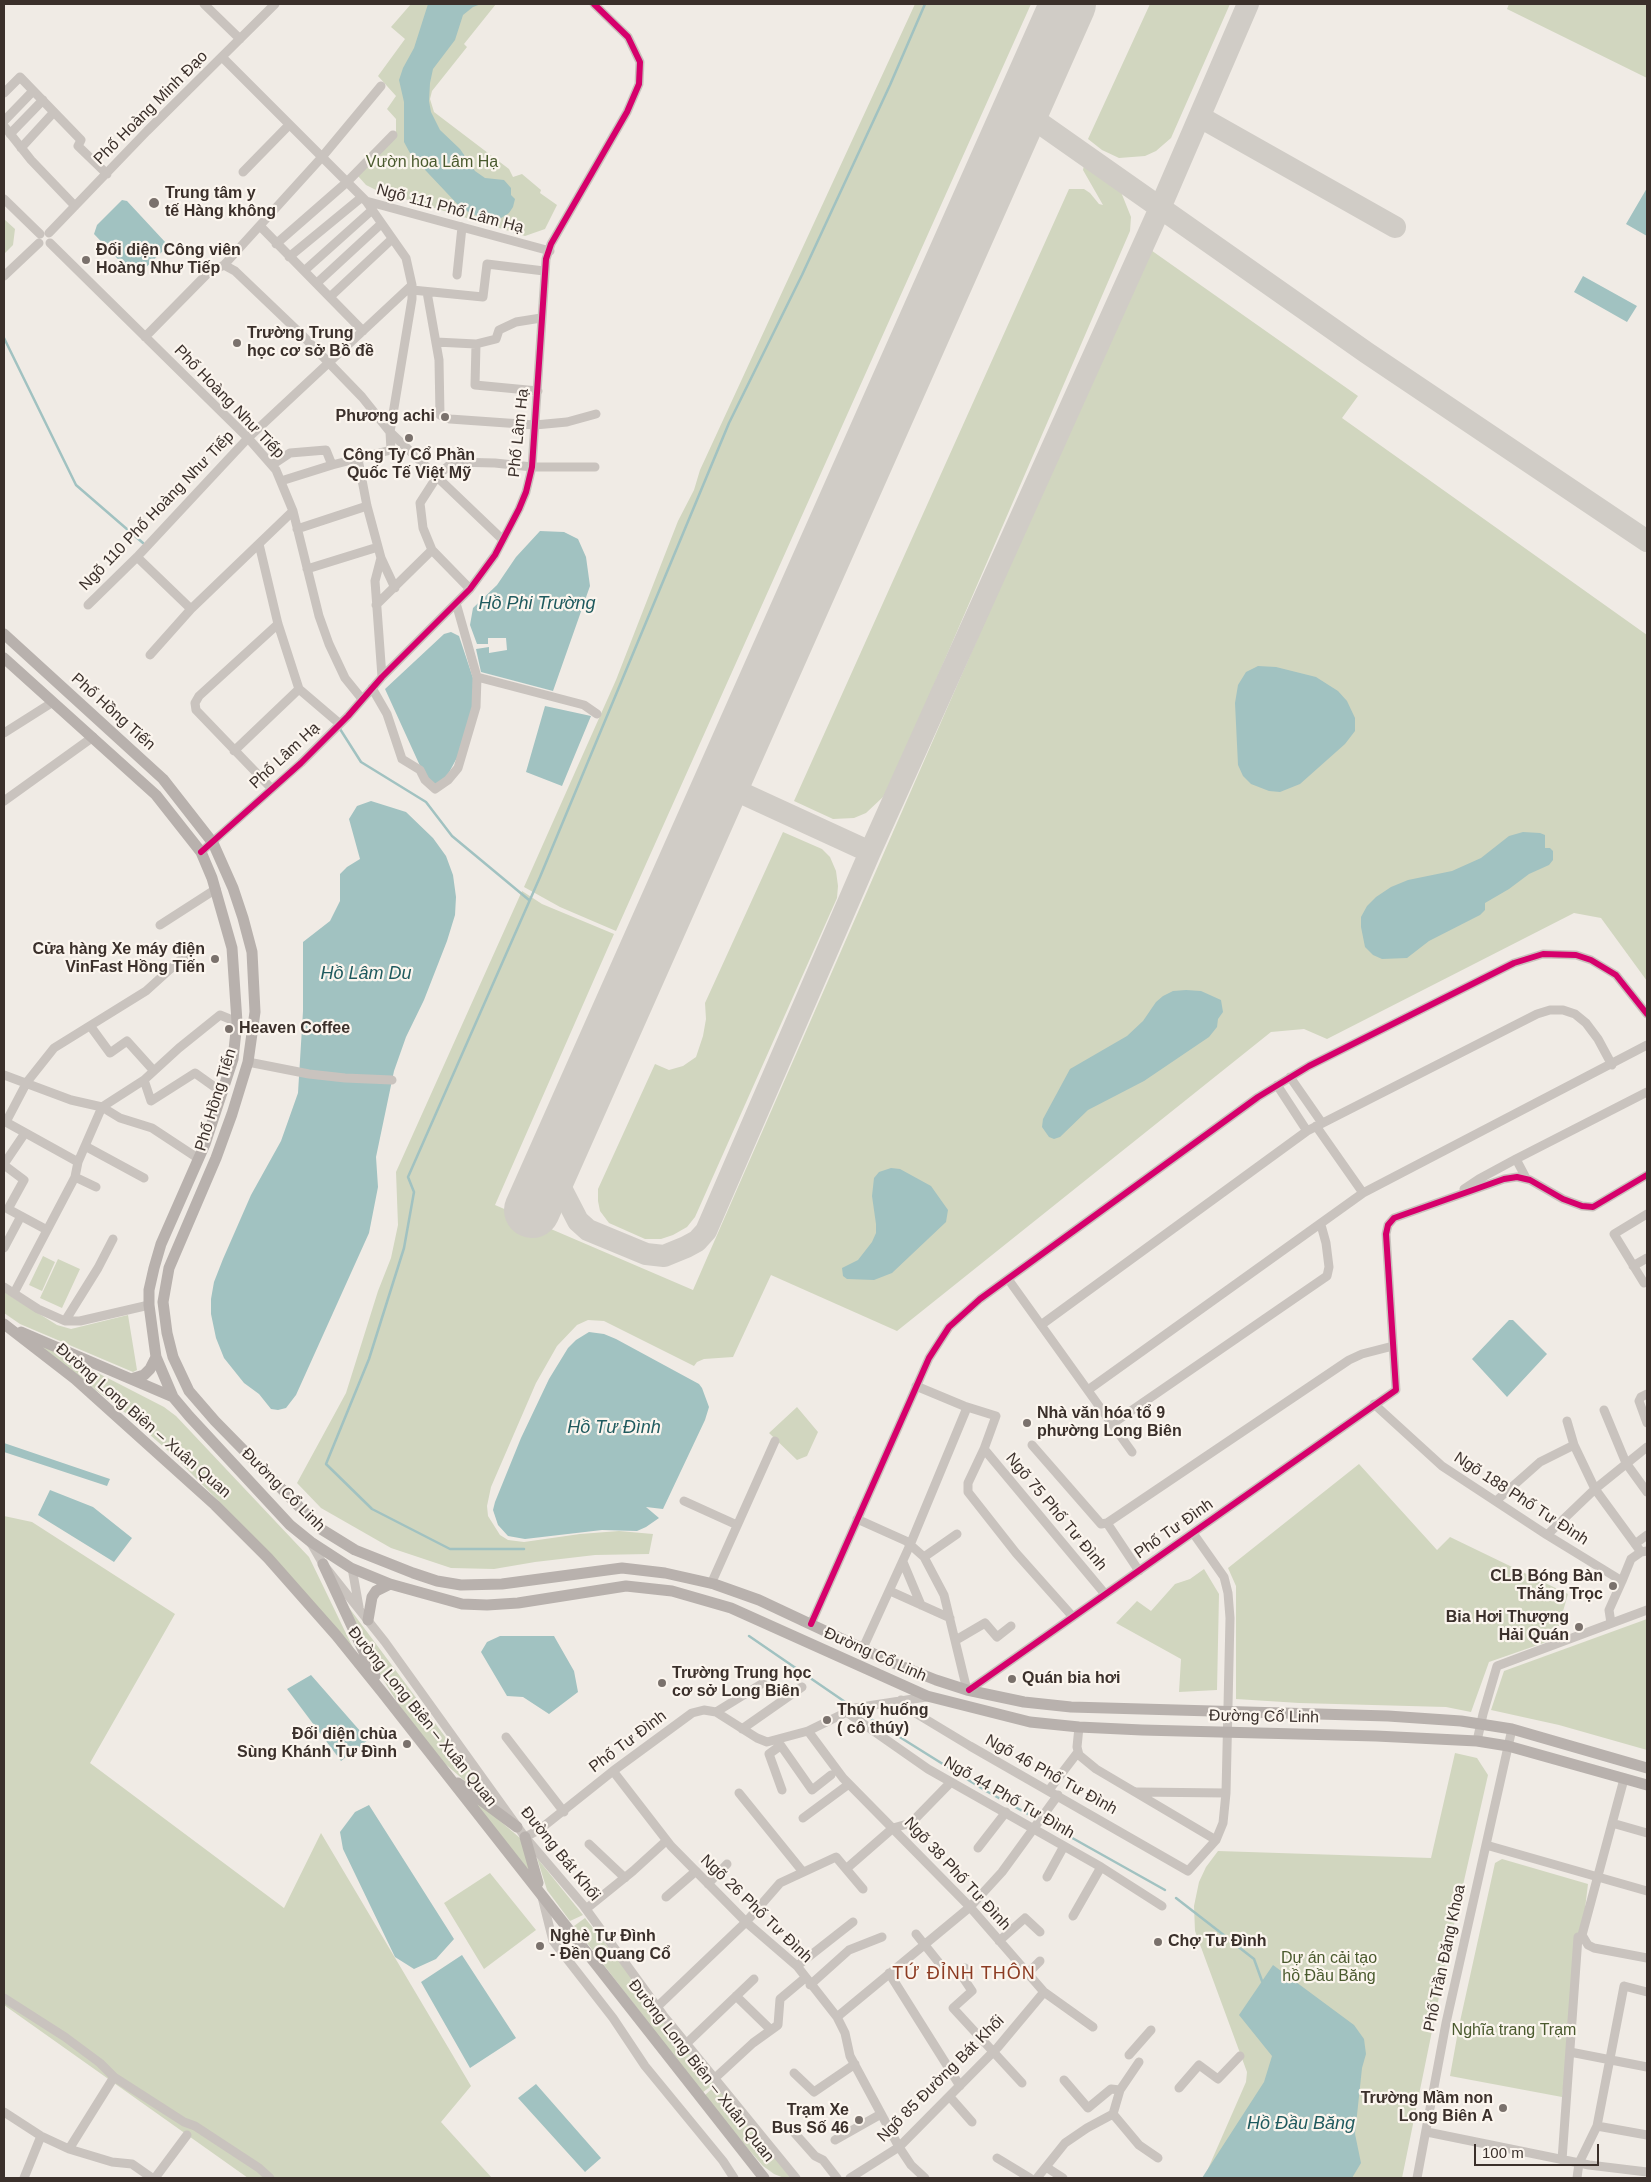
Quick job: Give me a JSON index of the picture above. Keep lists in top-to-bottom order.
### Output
{
  "streets": {
    "main road": ["Phố Hồng Tiến", "Đường Long Biên – Xuân Quan", "Đường Cổ Linh"],
    "street": [
      "Phố Hoàng Minh Đạo",
      "Ngõ 111 Phố Lâm Hạ",
      "Phố Hoàng Như Tiếp",
      "Phố Lâm Hạ",
      "Ngõ 110 Phố Hoàng Như Tiếp",
      "Ngõ 188 Phố Tư Đình",
      "Ngõ 75 Phố Tư Đình",
      "Phố Tư Đình",
      "Ngõ 46 Phố Tư Đình",
      "Ngõ 44 Phố Tư Đình",
      "Đường Bát Khối",
      "Ngõ 38 Phố Tư Đình",
      "Ngõ 26 Phố Tư Đình",
      "Phố Trần Đăng Khoa",
      "Ngõ 85 Đường Bát Khối"
    ]
  },
  "crossings": [
    ["Phố Hoàng Minh Đạo", "Ngõ 111 Phố Lâm Hạ"],
    ["Phố Hoàng Minh Đạo", "Phố Hoàng Như Tiếp"],
    ["Ngõ 111 Phố Lâm Hạ", "Phố Lâm Hạ"],
    ["Phố Hoàng Như Tiếp", "Phố Lâm Hạ"],
    ["Phố Hoàng Như Tiếp", "Ngõ 110 Phố Hoàng Như Tiếp"],
    ["Phố Lâm Hạ", "Phố Hồng Tiến"],
    ["Phố Hồng Tiến", "Đường Cổ Linh"],
    ["Đường Cổ Linh", "Phố Tư Đình"],
    ["Đường Cổ Linh", "Đường Bát Khối"],
    ["Đường Cổ Linh", "Phố Trần Đăng Khoa"],
    ["Ngõ 188 Phố Tư Đình", "Phố Tư Đình"],
    ["Ngõ 75 Phố Tư Đình", "Phố Tư Đình"],
    ["Phố Tư Đình", "Đường Bát Khối"],
    ["Phố Tư Đình", "Ngõ 26 Phố Tư Đình"],
    ["Ngõ 38 Phố Tư Đình", "Ngõ 85 Đường Bát Khối"],
    ["Ngõ 26 Phố Tư Đình", "Ngõ 85 Đường Bát Khối"]
  ],
  "districts": ["TỨ ĐỈNH THÔN"],
  "water": [
    "Hồ Phi Trường",
    "Hồ Lâm Du",
    "Hồ Tư Đình",
    "Hồ Đầu Băng"
  ],
  "parks": ["Vườn hoa Lâm Hạ", "Dự án cải tạo hồ Đầu Băng", "Nghĩa trang Trạm"],
  "places": [
    "Trung tâm y tế Hàng không",
    "Đối diện Công viên Hoàng Như Tiếp",
    "Trường Trung học cơ sở Bồ đề",
    "Phương achi",
    "Công Ty Cổ Phần Quốc Tế Việt Mỹ",
    "Cửa hàng Xe máy điện VinFast Hồng Tiến",
    "Heaven Coffee",
    "Nhà văn hóa tổ 9 phường Long Biên",
    "CLB Bóng Bàn Thắng Trọc",
    "Bia Hơi Thượng Hải Quán",
    "Quán bia hơi",
    "Trường Trung học cơ sở Long Biên",
    "Thúy huống ( cô thúy)",
    "Đối diện chùa Sùng Khánh Tư Đình",
    "Chợ Tư Đình",
    "Nghè Tư Đình - Đền Quang Cổ",
    "Trường Mầm non Long Biên A",
    "Trạm Xe Bus Số 46"
  ],
  "scale_bar": "100 m"
}
